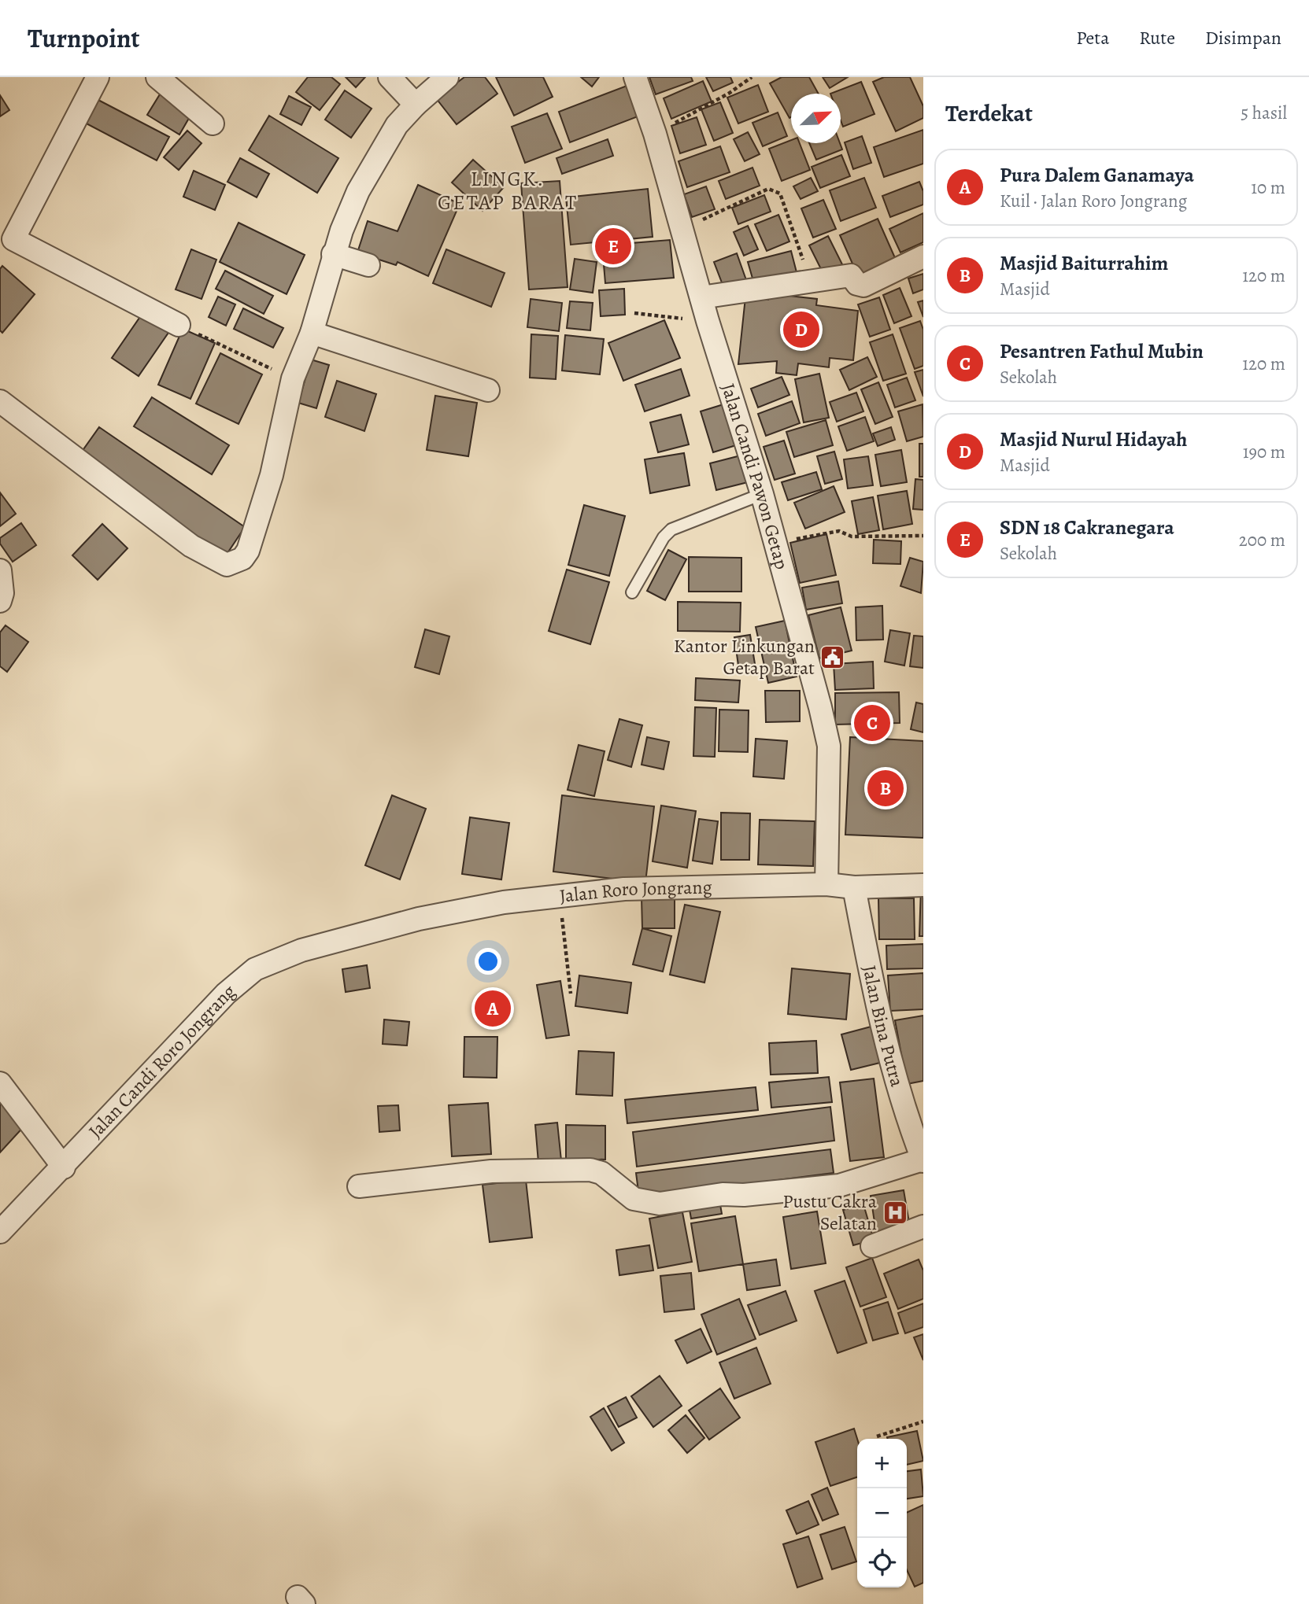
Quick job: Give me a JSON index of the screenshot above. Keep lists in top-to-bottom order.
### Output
{
  "streets": {
    "street": [
      "Jalan Candi Pawon Getap",
      "Jalan Roro Jongrang",
      "Jalan Bina Putra",
      "Jalan Candi Roro Jongrang"
    ]
  },
  "crossings": [
    ["Jalan Candi Pawon Getap", "Jalan Roro Jongrang"],
    ["Jalan Roro Jongrang", "Jalan Bina Putra"],
    ["Jalan Roro Jongrang", "Jalan Candi Roro Jongrang"]
  ],
  "districts": ["LINGK. GETAP BARAT"],
  "places": {
    "public building": ["Kantor Linkungan Getap Barat"],
    "hospital": ["Pustu Cakra Selatan"]
  },
  "north": "top right",
  "page": {
    "header": "Turnpoint",
    "nav": ["Peta", "Rute", "Disimpan"],
    "heading": ["Terdekat", "5 hasil"],
    "list": [
      {
        "mark": "A",
        "name": "Pura Dalem Ganamaya",
        "note": "Kuil · Jalan Roro Jongrang",
        "value": "10 m"
      },
      {
        "mark": "B",
        "name": "Masjid Baiturrahim",
        "note": "Masjid",
        "value": "120 m"
      },
      {
        "mark": "C",
        "name": "Pesantren Fathul Mubin",
        "note": "Sekolah",
        "value": "120 m"
      },
      {
        "mark": "D",
        "name": "Masjid Nurul Hidayah",
        "note": "Masjid",
        "value": "190 m"
      },
      {
        "mark": "E",
        "name": "SDN 18 Cakranegara",
        "note": "Sekolah",
        "value": "200 m"
      }
    ],
    "pins": [
      "E",
      "D",
      "C",
      "B",
      "A"
    ],
    "map_buttons": ["+", "−"]
  }
}
